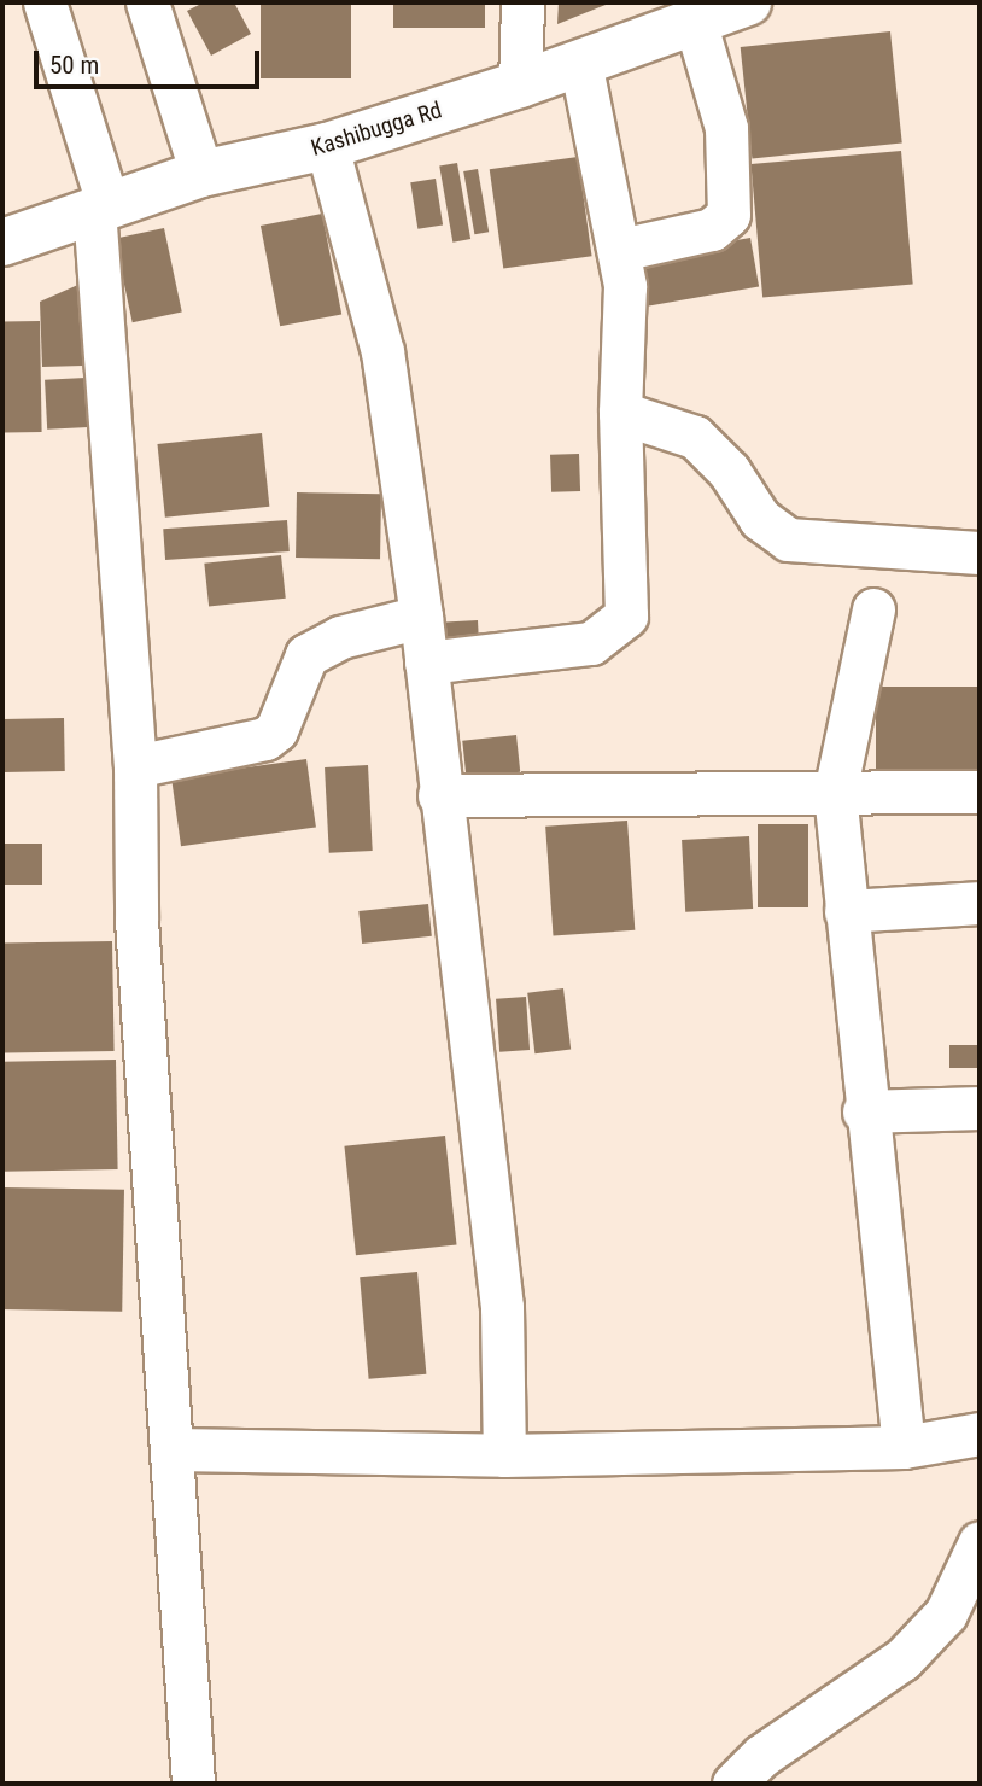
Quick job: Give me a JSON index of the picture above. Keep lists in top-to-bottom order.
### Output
{
  "streets": {
    "main road": ["Kashibugga Rd"]
  },
  "scale_bar": "50 m"
}
